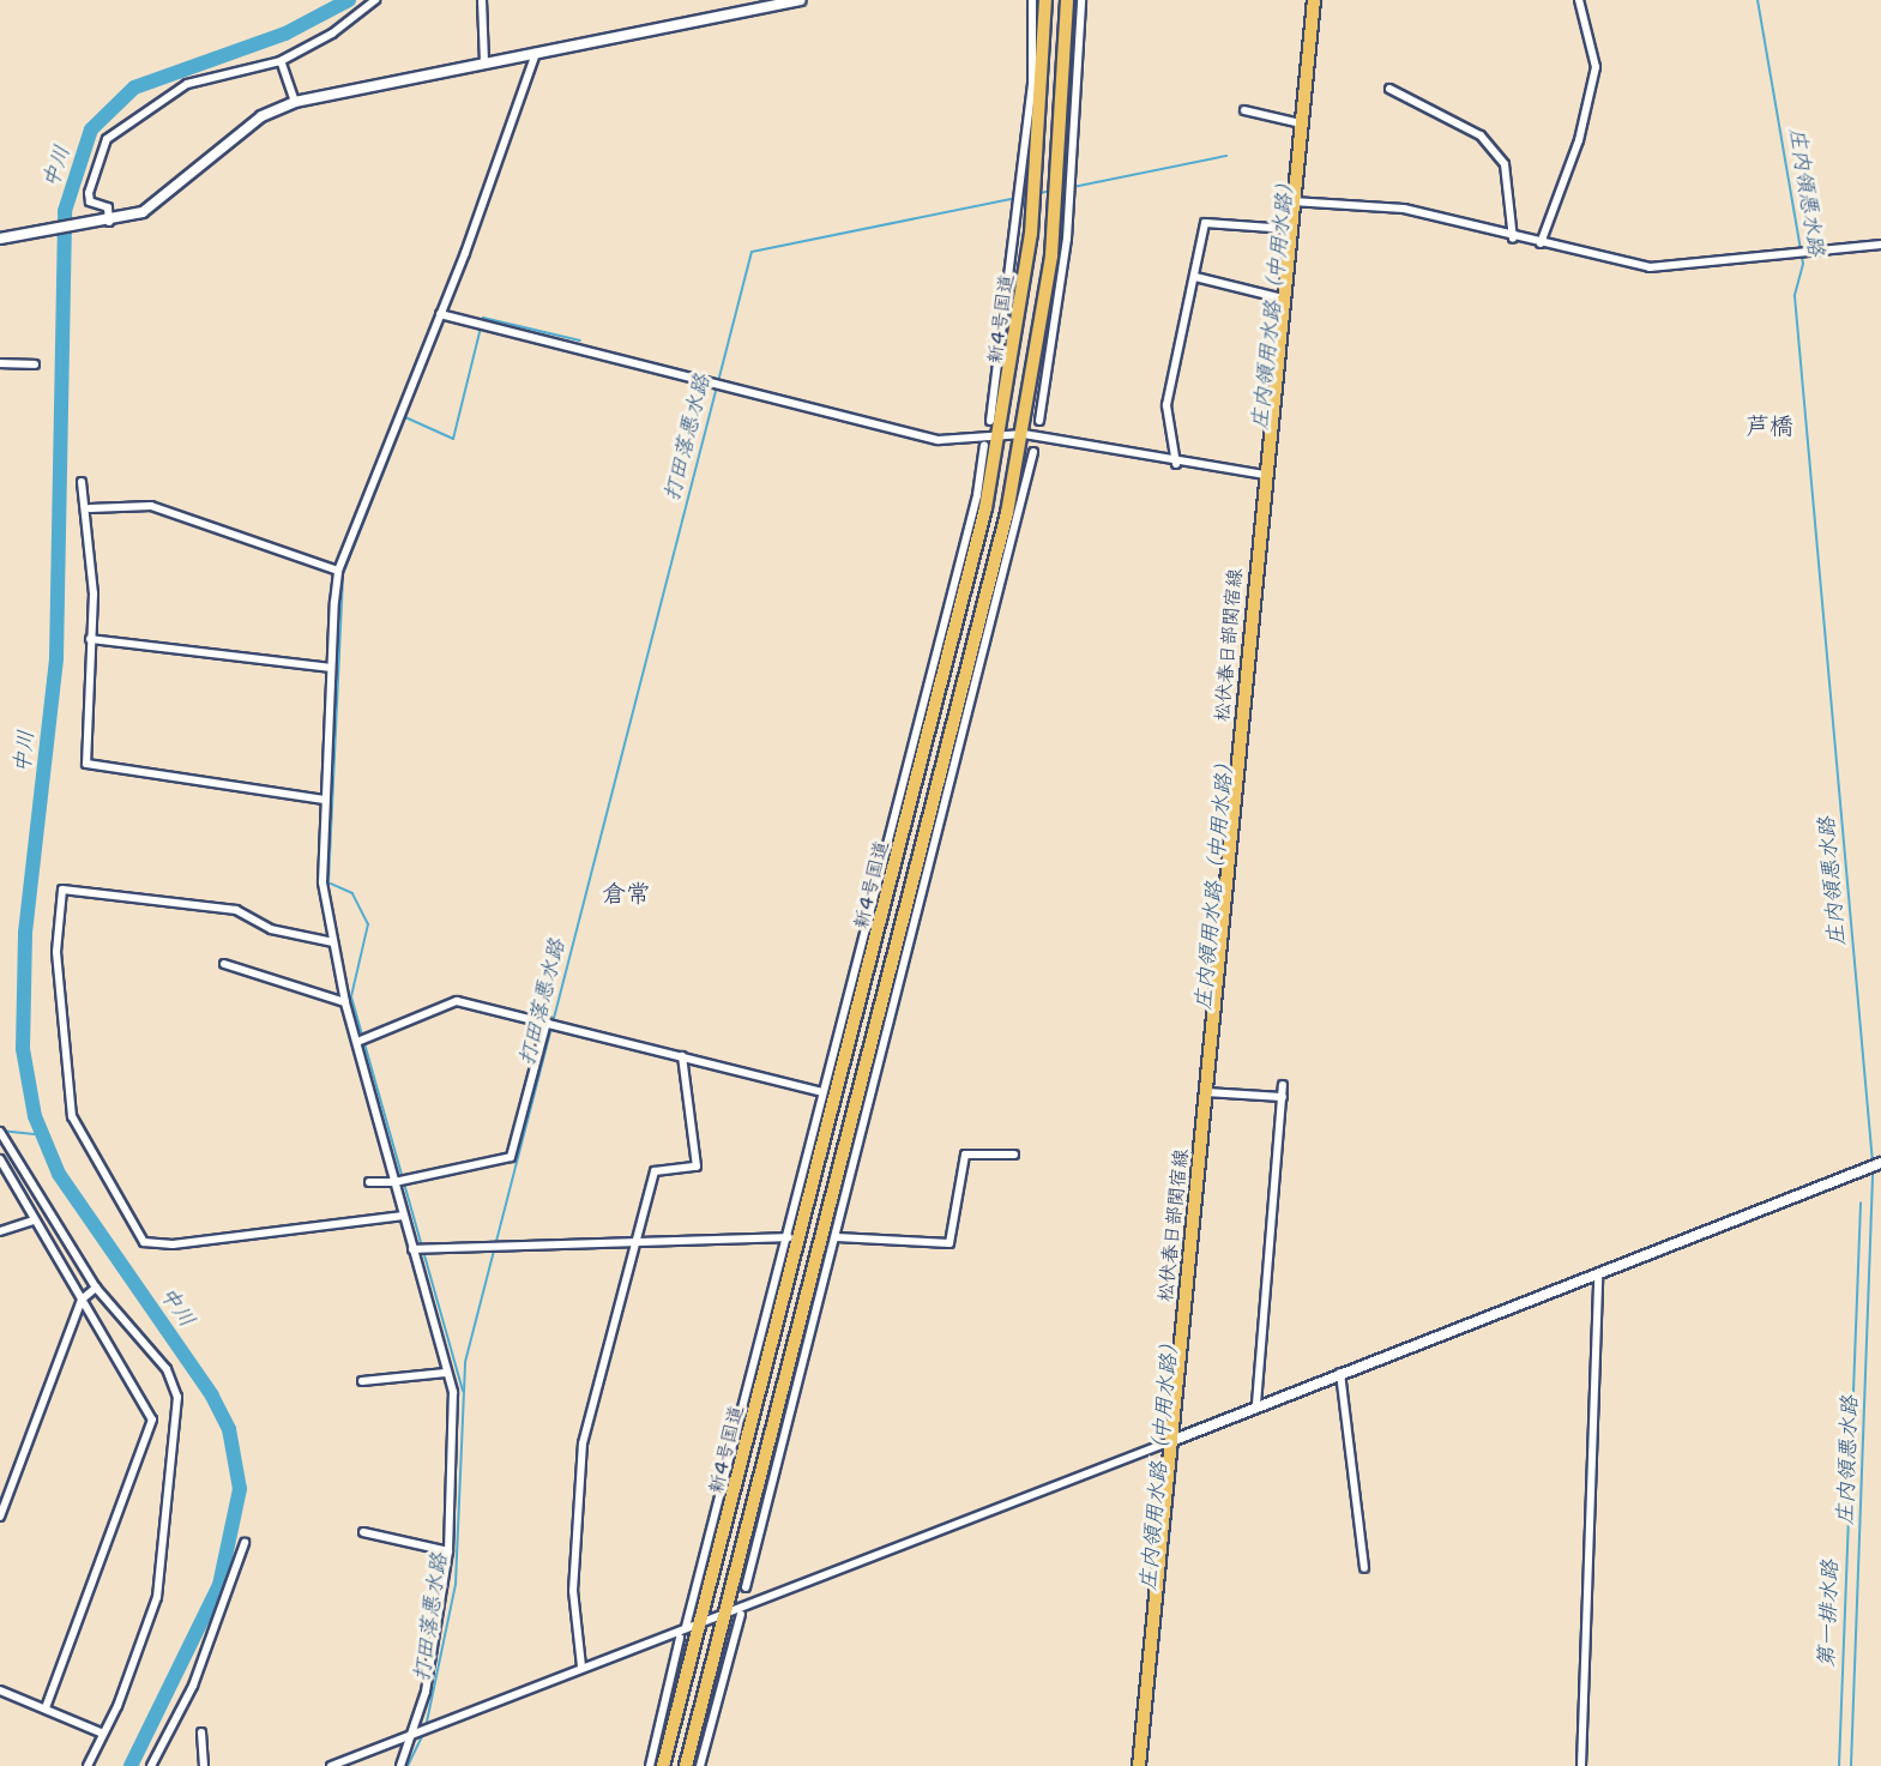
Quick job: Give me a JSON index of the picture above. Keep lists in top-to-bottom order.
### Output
{
  "streets": {
    "main road": ["新4号国道", "松伏春日部関宿線"]
  },
  "districts": ["芦橋", "倉常"],
  "water": [
    "中川",
    "庄内領悪水路",
    "庄内領用水路（中用水路）",
    "打田落悪水路",
    "第一排水路"
  ]
}
